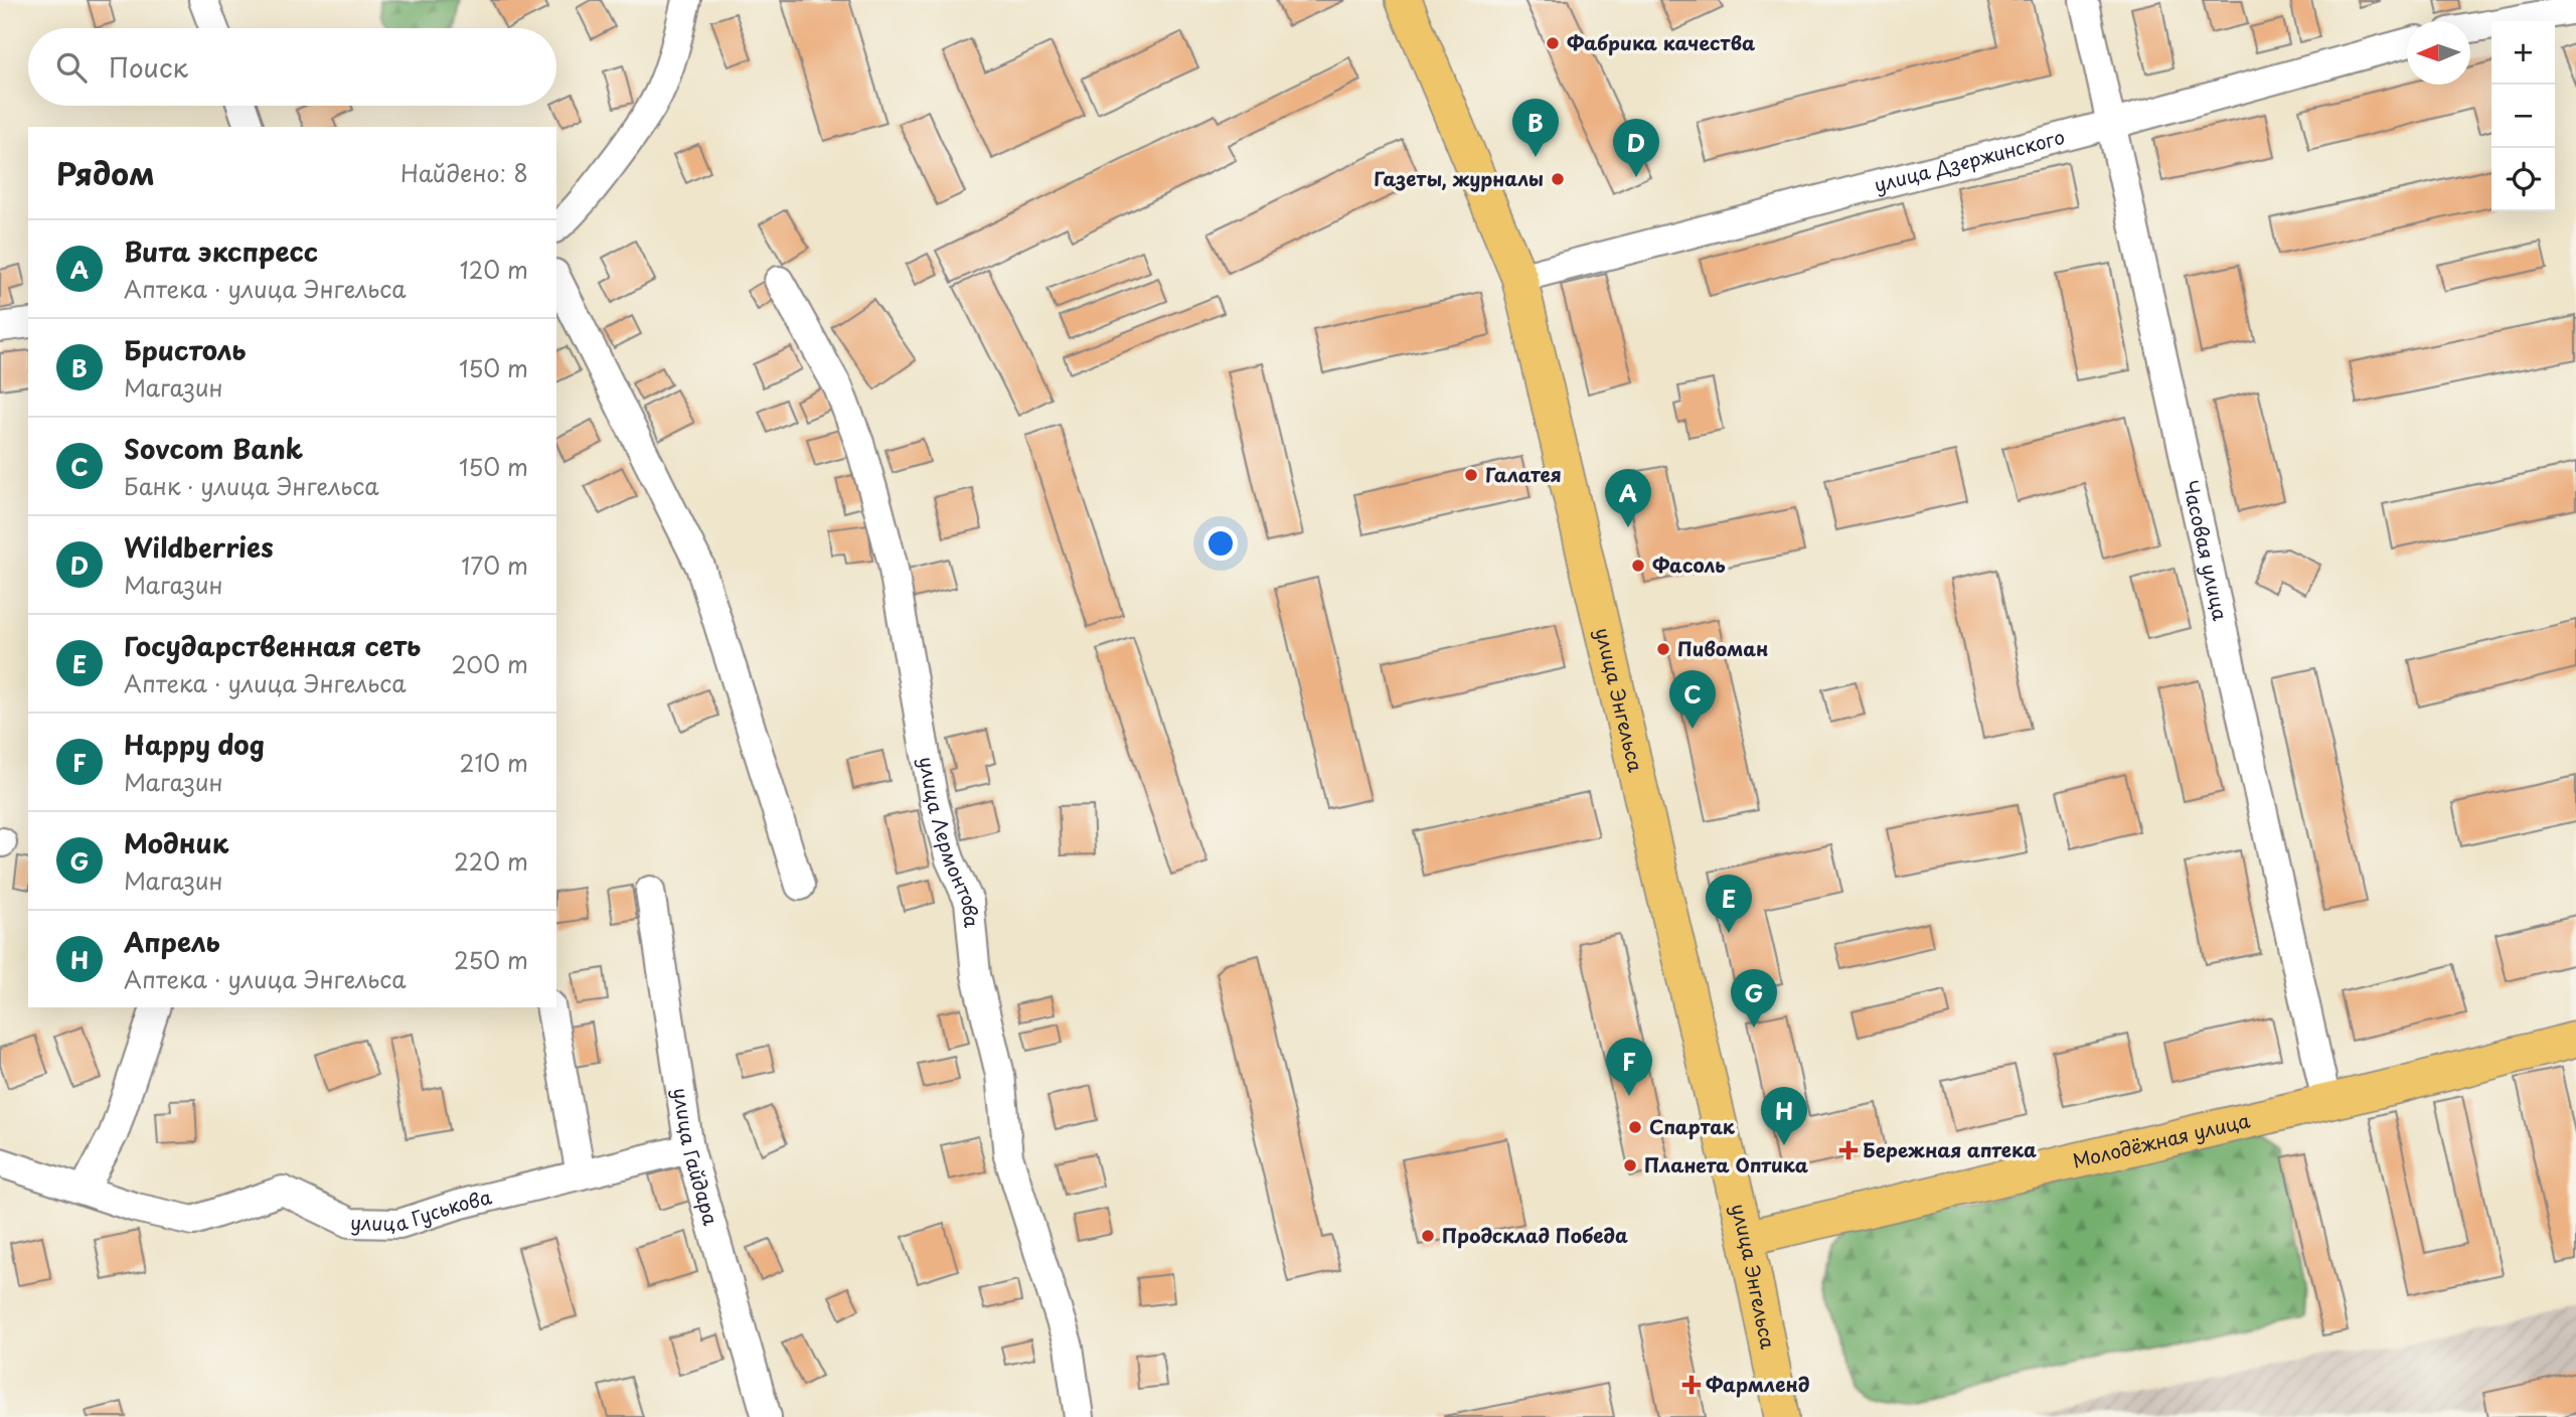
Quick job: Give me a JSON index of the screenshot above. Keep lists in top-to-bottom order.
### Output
{
  "streets": {
    "main road": ["улица Энгельса", "Молодёжная улица"],
    "street": [
      "улица Дзержинского",
      "Часовая улица",
      "улица Лермонтова",
      "улица Гайдара",
      "улица Гуськова"
    ]
  },
  "crossings": [
    ["улица Дзержинского", "Часовая улица"],
    ["улица Дзержинского", "улица Энгельса"],
    ["Часовая улица", "Молодёжная улица"],
    ["улица Энгельса", "Молодёжная улица"],
    ["улица Гайдара", "улица Гуськова"]
  ],
  "places": {
    "other": [
      "Фабрика качества",
      "Газеты, журналы",
      "Галатея",
      "Фасоль",
      "Пивоман",
      "Спартак",
      "Планета Оптика",
      "Продсклад Победа"
    ],
    "health": ["Бережная аптека", "Фармленд"]
  },
  "north": "left",
  "page": {
    "map_buttons": ["+", "−"],
    "search": "Поиск",
    "pins": [
      "B",
      "D",
      "A",
      "C",
      "E",
      "G",
      "F",
      "H"
    ],
    "heading": ["Рядом", "Найдено: 8"],
    "list": [
      {
        "mark": "A",
        "name": "Вита экспресс",
        "note": "Аптека · улица Энгельса",
        "value": "120 m"
      },
      {
        "mark": "B",
        "name": "Бристоль",
        "note": "Магазин",
        "value": "150 m"
      },
      {
        "mark": "C",
        "name": "Sovcom Bank",
        "note": "Банк · улица Энгельса",
        "value": "150 m"
      },
      {
        "mark": "D",
        "name": "Wildberries",
        "note": "Магазин",
        "value": "170 m"
      },
      {
        "mark": "E",
        "name": "Государственная сеть",
        "note": "Аптека · улица Энгельса",
        "value": "200 m"
      },
      {
        "mark": "F",
        "name": "Happy dog",
        "note": "Магазин",
        "value": "210 m"
      },
      {
        "mark": "G",
        "name": "Модник",
        "note": "Магазин",
        "value": "220 m"
      },
      {
        "mark": "H",
        "name": "Апрель",
        "note": "Аптека · улица Энгельса",
        "value": "250 m"
      }
    ]
  }
}
